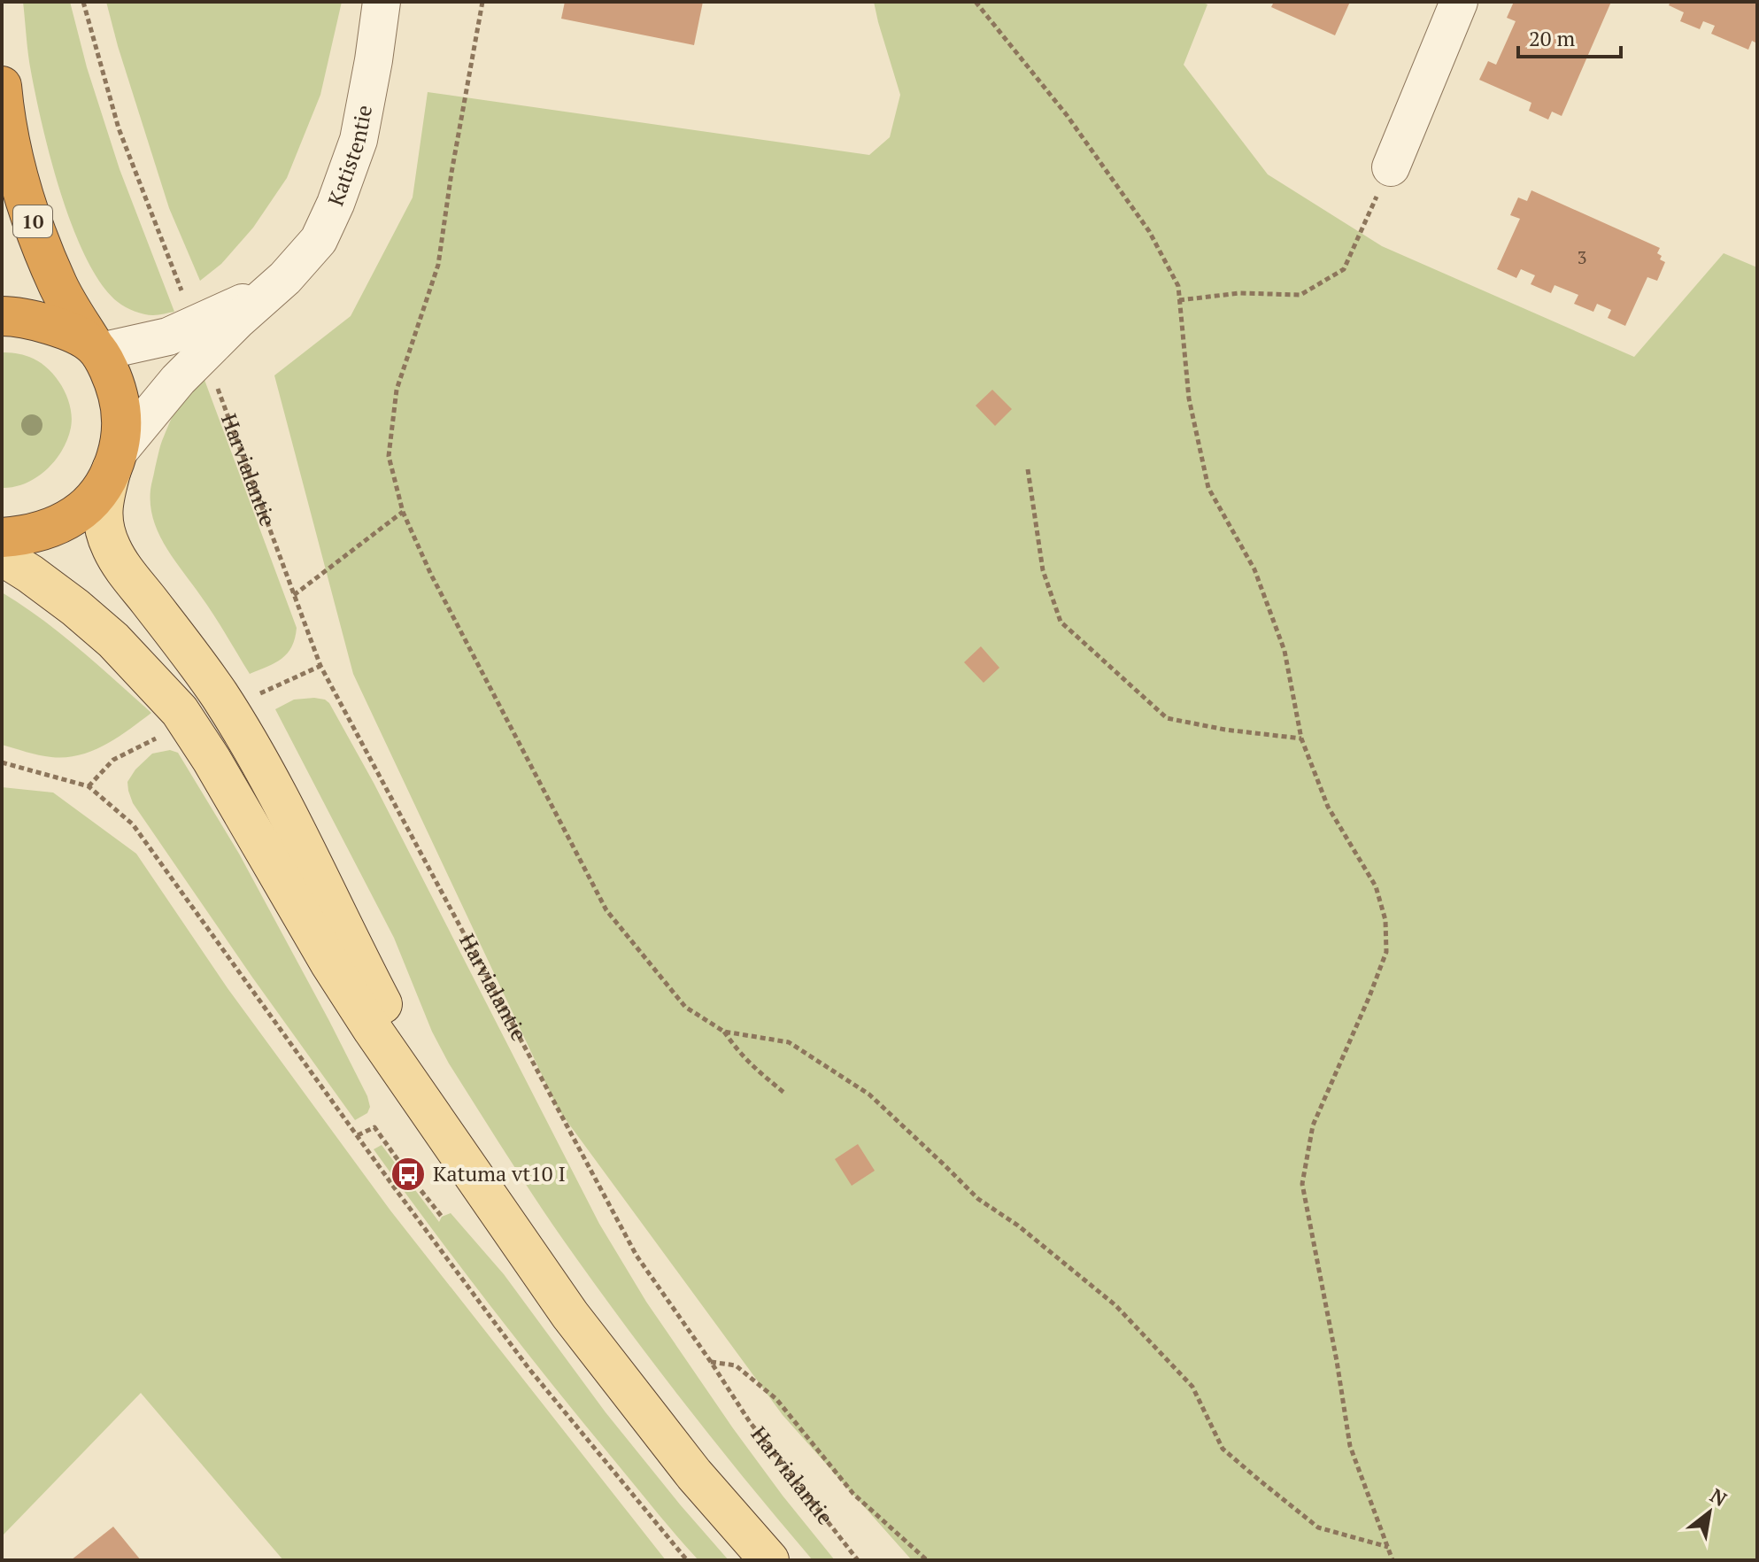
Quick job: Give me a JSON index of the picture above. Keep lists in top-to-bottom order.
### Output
{
  "streets": {
    "highway": ["10"],
    "street": ["Katistentie"],
    "path": ["Harvialantie"]
  },
  "crossings": [
    ["Katistentie", "10"]
  ],
  "places": {
    "bus stop": ["Katuma vt10 I"]
  },
  "house_numbers": ["3"],
  "scale_bar": "20 m",
  "north": "top right"
}
